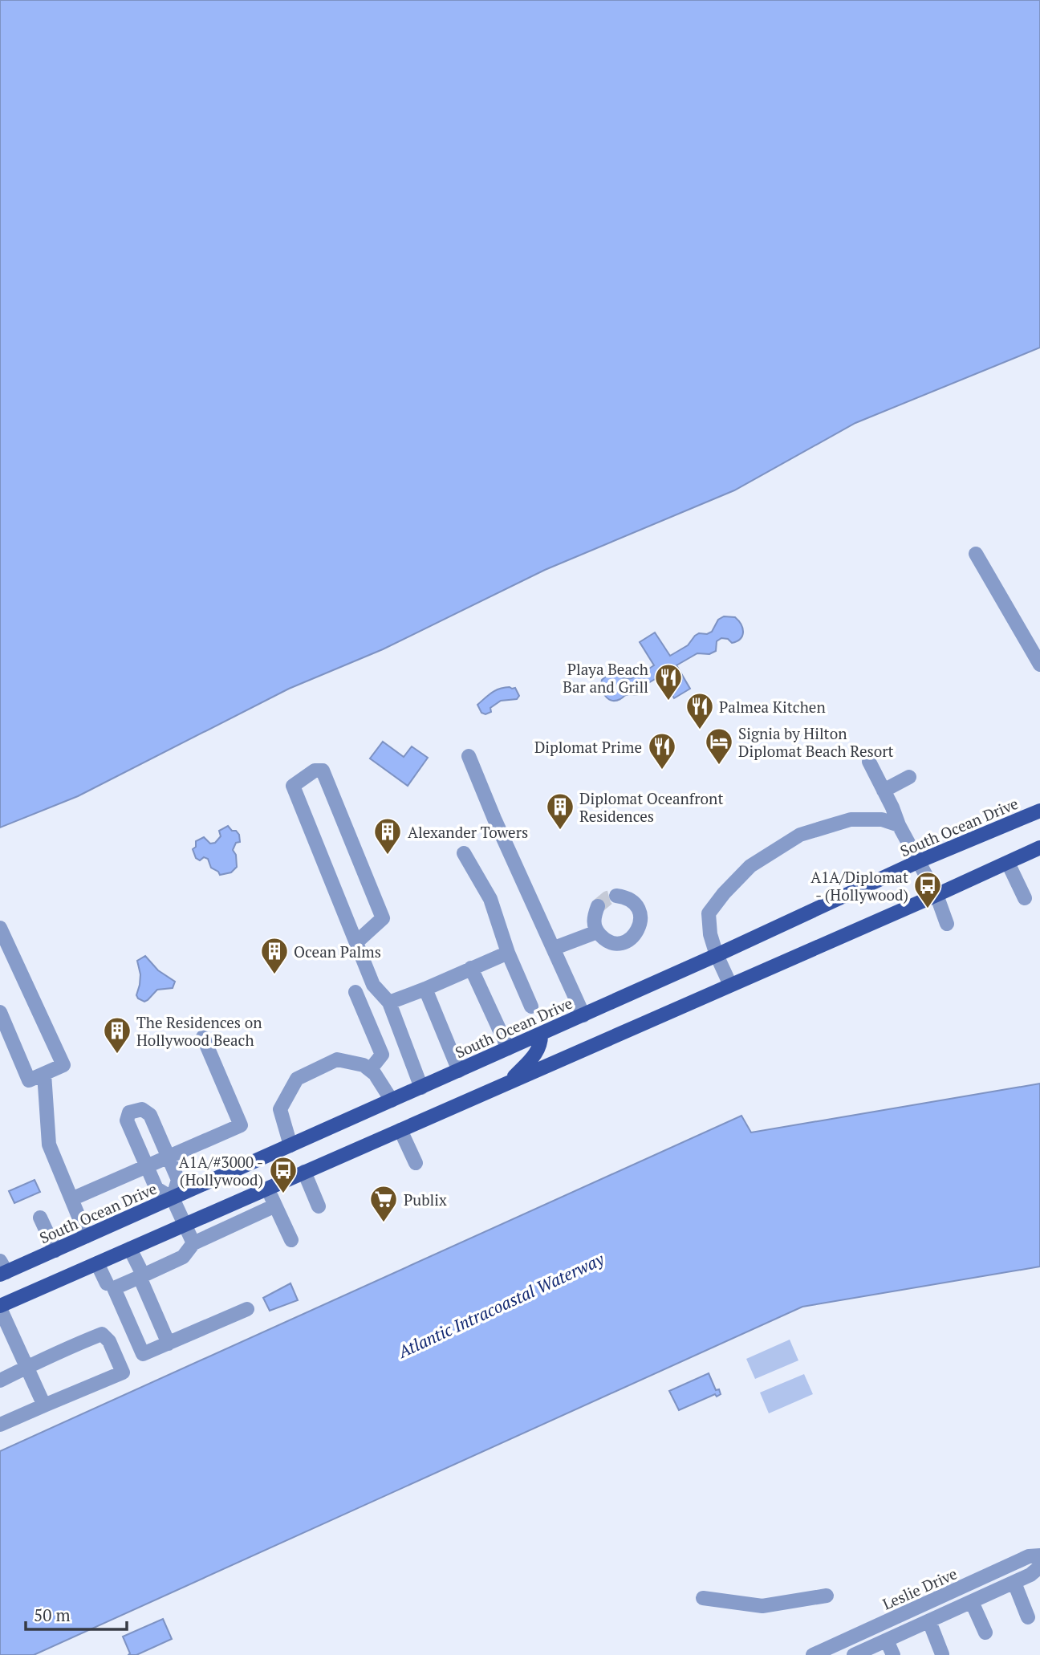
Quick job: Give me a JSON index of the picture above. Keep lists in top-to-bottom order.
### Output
{
  "streets": {
    "main road": ["South Ocean Drive"],
    "street": ["Leslie Drive"]
  },
  "water": ["Atlantic Intracoastal Waterway"],
  "places": {
    "restaurant": ["Playa Beach Bar and Grill", "Palmea Kitchen", "Diplomat Prime"],
    "hotel": ["Signia by Hilton Diplomat Beach Resort"],
    "building": [
      "Diplomat Oceanfront Residences",
      "Alexander Towers",
      "Ocean Palms",
      "The Residences on Hollywood Beach"
    ],
    "bus stop": ["A1A/Diplomat - (Hollywood)", "A1A/#3000 - (Hollywood)"],
    "supermarket": ["Publix"]
  },
  "scale_bar": "50 m"
}
